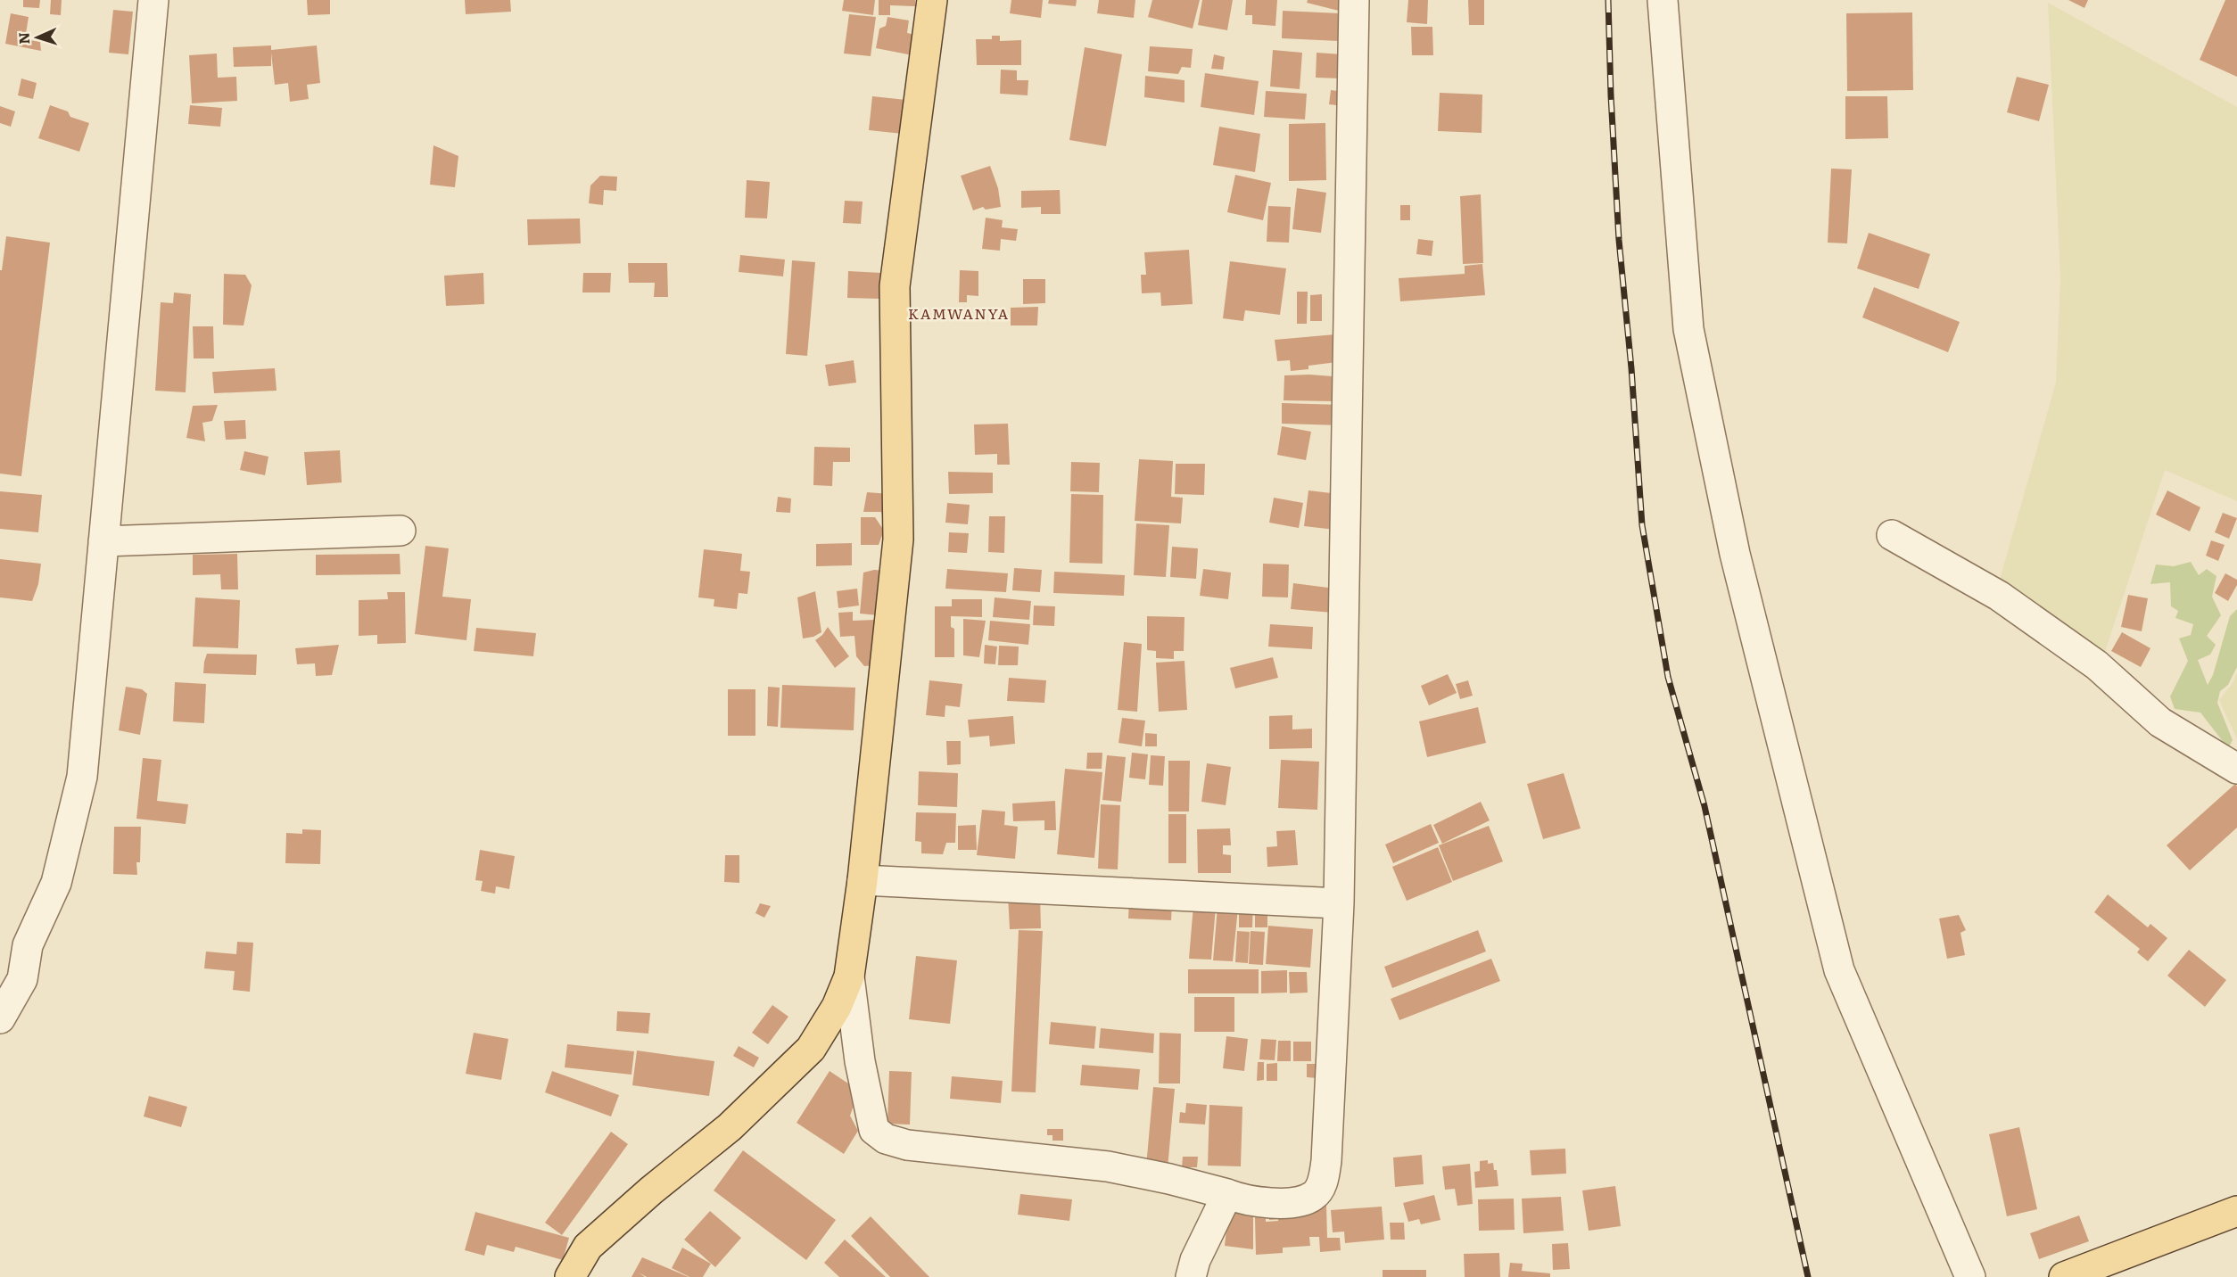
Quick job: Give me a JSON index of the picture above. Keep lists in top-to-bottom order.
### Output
{
  "districts": ["KAMWANYA"],
  "north": "left"
}
